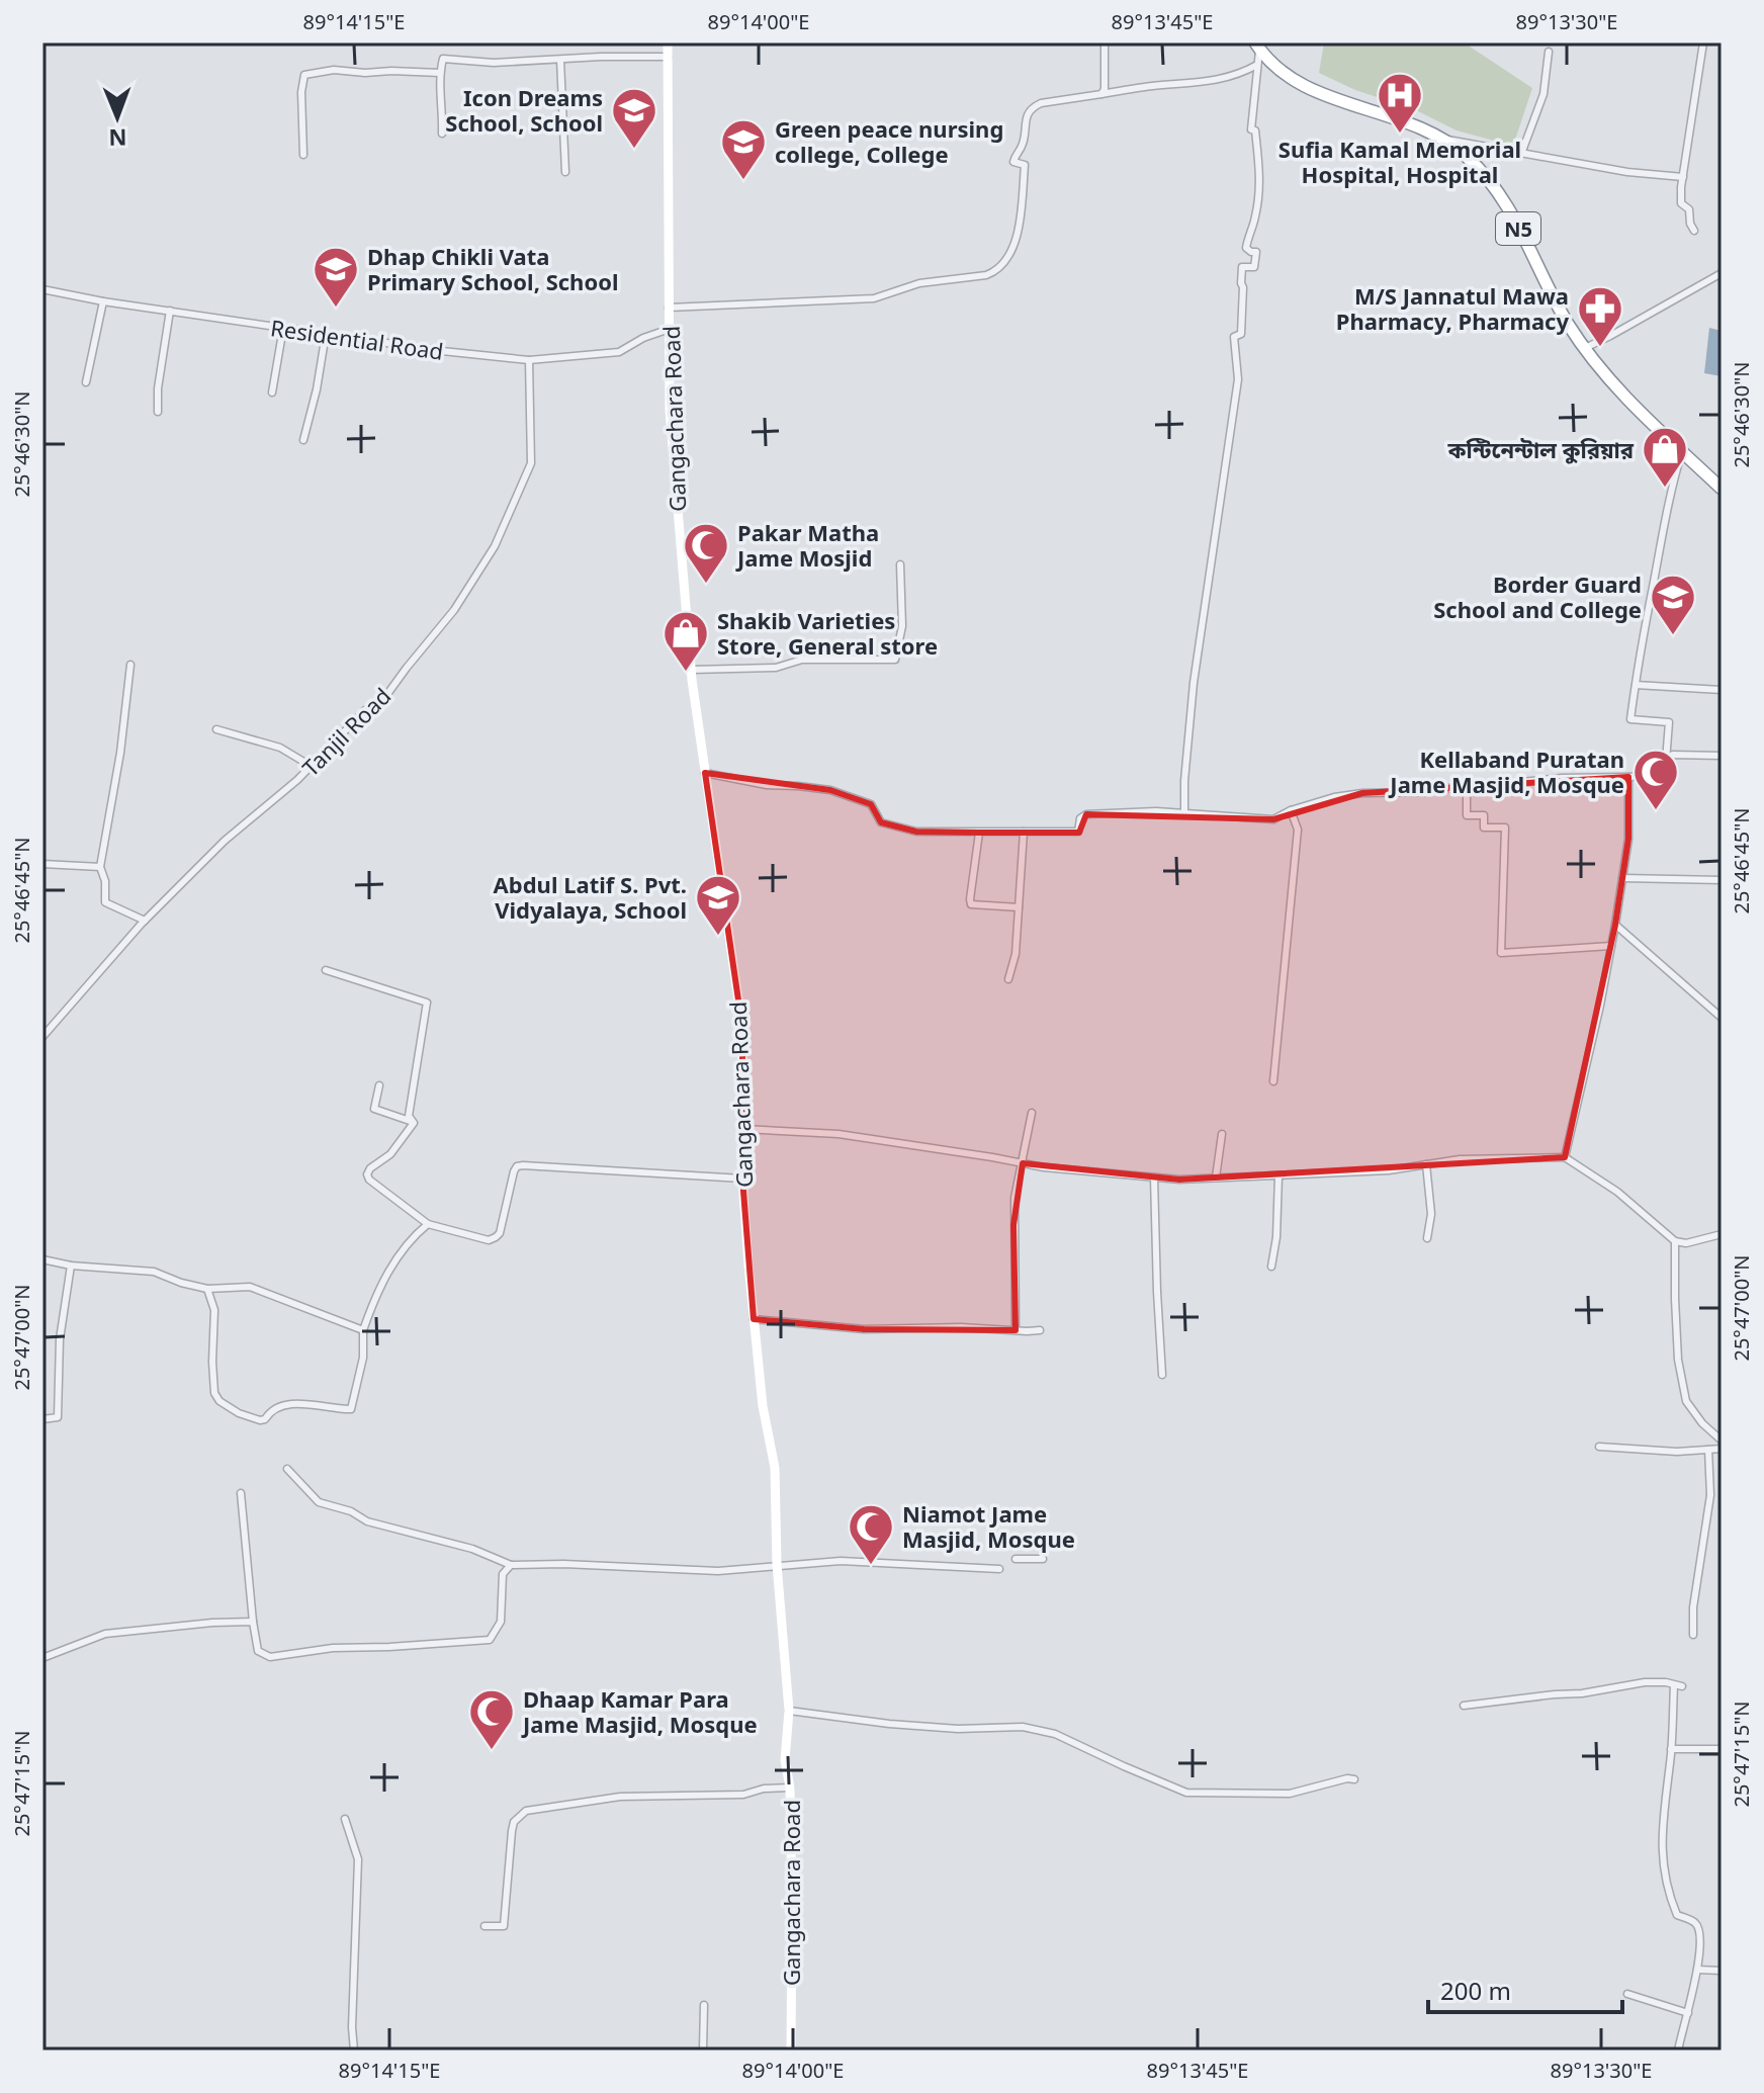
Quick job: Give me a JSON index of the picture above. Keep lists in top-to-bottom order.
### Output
{
  "streets": {
    "highway": ["N5"],
    "main road": ["Gangachara Road"],
    "street": ["Residential Road", "Tanjil Road"]
  },
  "crossings": [
    ["Residential Road", "Gangachara Road"],
    ["Residential Road", "Tanjil Road"]
  ],
  "places": {
    "hospital": ["Sufia Kamal Memorial Hospital, Hospital"],
    "school or university": [
      "Icon Dreams School, School",
      "Green peace nursing college, College",
      "Dhap Chikli Vata Primary School, School",
      "Border Guard School and College",
      "Abdul Latif S. Pvt. Vidyalaya, School"
    ],
    "pharmacy": ["M/S Jannatul Mawa Pharmacy, Pharmacy"],
    "shop": ["কন্টিনেন্টাল কুরিয়ার", "Shakib Varieties Store, General store"],
    "mosque": [
      "Pakar Matha Jame Mosjid",
      "Kellaband Puratan Jame Masjid, Mosque",
      "Niamot Jame Masjid, Mosque",
      "Dhaap Kamar Para Jame Masjid, Mosque"
    ]
  },
  "scale_bar": "200 m",
  "north": "bottom",
  "coordinates": [
    "89°14'15\"E",
    "89°14'00\"E",
    "89°13'45\"E",
    "89°13'30\"E",
    "25°46'30\"N",
    "25°46'45\"N",
    "25°47'00\"N",
    "25°47'15\"N"
  ]
}
